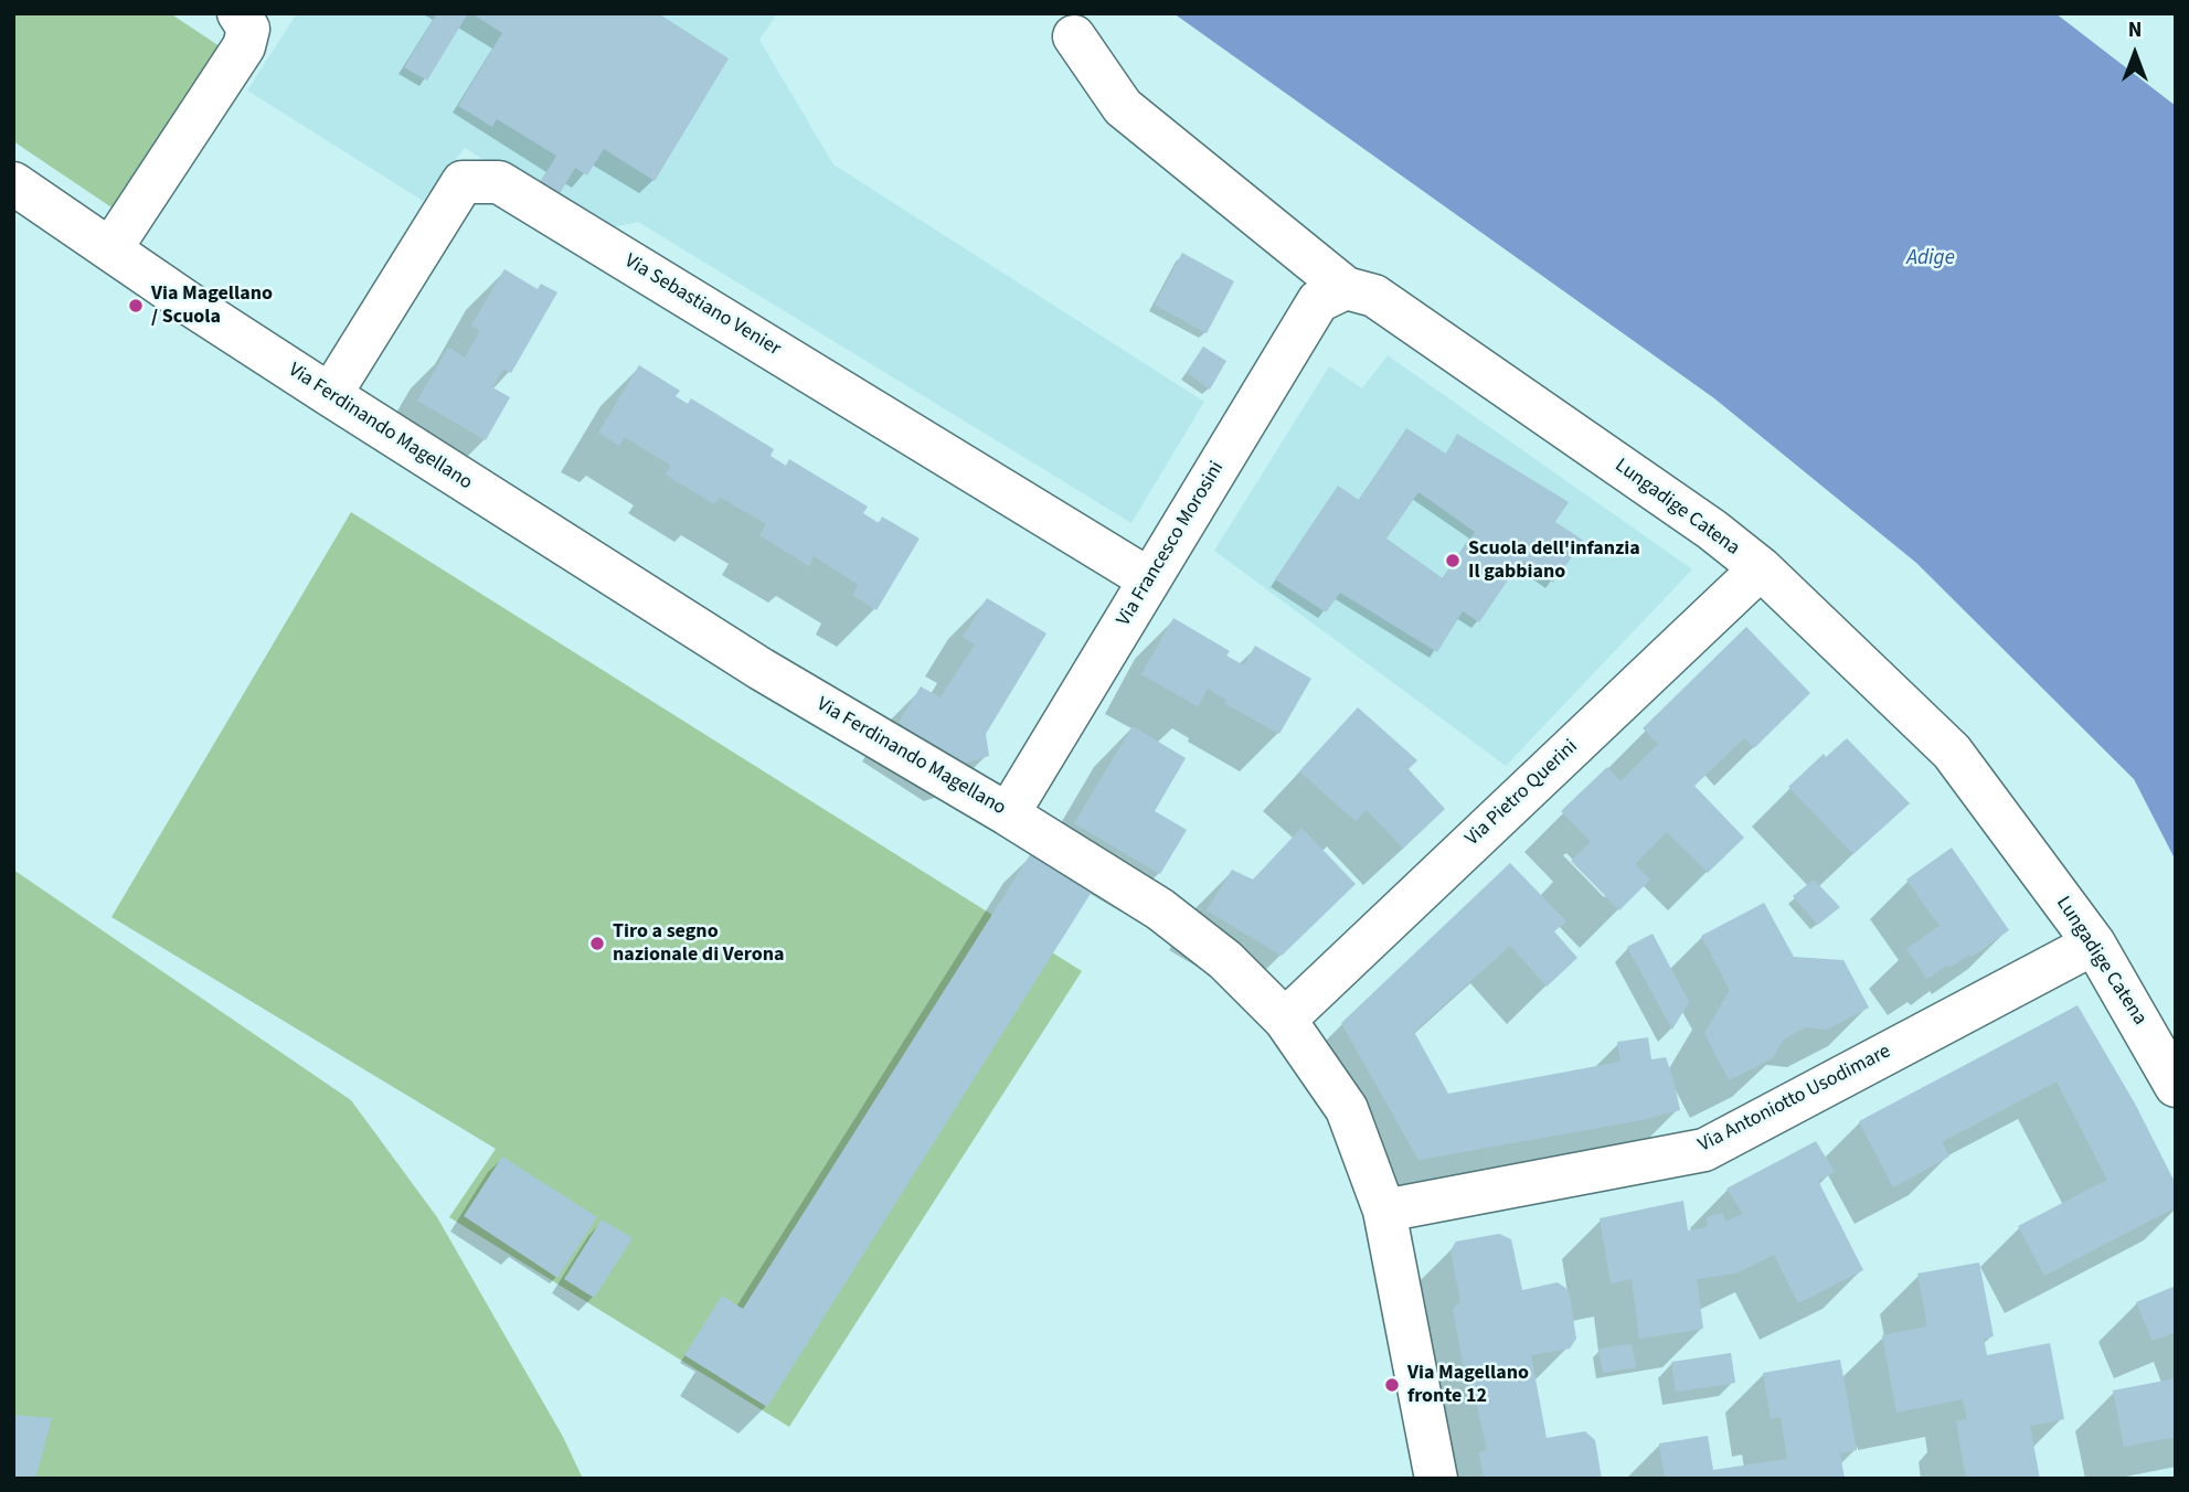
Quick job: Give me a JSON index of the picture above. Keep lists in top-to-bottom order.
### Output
{
  "streets": {
    "street": [
      "Via Sebastiano Venier",
      "Via Ferdinando Magellano",
      "Lungadige Catena",
      "Via Francesco Morosini",
      "Via Pietro Querini",
      "Via Antoniotto Usodimare"
    ]
  },
  "crossings": [
    ["Via Sebastiano Venier", "Via Ferdinando Magellano"],
    ["Via Sebastiano Venier", "Via Francesco Morosini"],
    ["Via Ferdinando Magellano", "Via Francesco Morosini"],
    ["Via Ferdinando Magellano", "Via Pietro Querini"],
    ["Via Ferdinando Magellano", "Via Antoniotto Usodimare"],
    ["Lungadige Catena", "Via Francesco Morosini"],
    ["Lungadige Catena", "Via Pietro Querini"],
    ["Lungadige Catena", "Via Antoniotto Usodimare"]
  ],
  "water": ["Adige"],
  "places": [
    "Via Magellano / Scuola",
    "Scuola dell'infanzia Il gabbiano",
    "Tiro a segno nazionale di Verona",
    "Via Magellano fronte 12"
  ],
  "north": "top"
}
